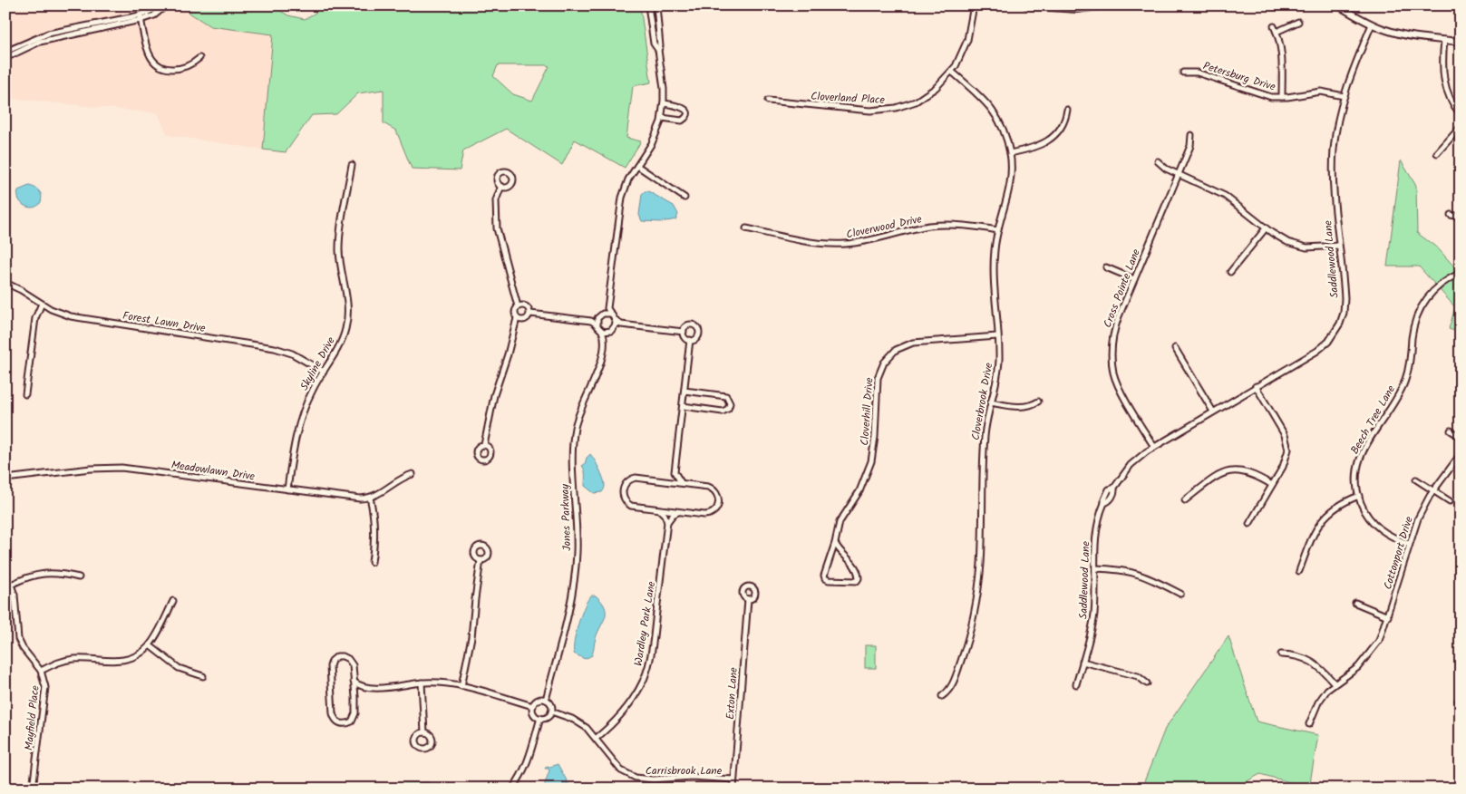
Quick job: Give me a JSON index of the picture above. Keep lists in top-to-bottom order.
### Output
{
  "streets": {
    "street": [
      "Petersburg Drive",
      "Cloverland Place",
      "Cloverwood Drive",
      "Saddlewood Lane",
      "Cross Pointe Lane",
      "Forest Lawn Drive",
      "Skyline Drive",
      "Cloverbrook Drive",
      "Cloverhill Drive",
      "Beech Tree Lane",
      "Meadowlawn Drive",
      "Jones Parkway",
      "Cottonport Drive",
      "Wardley Park Lane",
      "Exton Lane",
      "Mayfield Place",
      "Carrisbrook Lane"
    ]
  },
  "crossings": [
    ["Petersburg Drive", "Saddlewood Lane"],
    ["Cloverland Place", "Cloverbrook Drive"],
    ["Cloverwood Drive", "Cloverbrook Drive"],
    ["Saddlewood Lane", "Cross Pointe Lane"],
    ["Forest Lawn Drive", "Skyline Drive"],
    ["Skyline Drive", "Meadowlawn Drive"],
    ["Cloverbrook Drive", "Cloverhill Drive"],
    ["Beech Tree Lane", "Cottonport Drive"],
    ["Jones Parkway", "Carrisbrook Lane"],
    ["Wardley Park Lane", "Carrisbrook Lane"],
    ["Exton Lane", "Carrisbrook Lane"]
  ]
}
